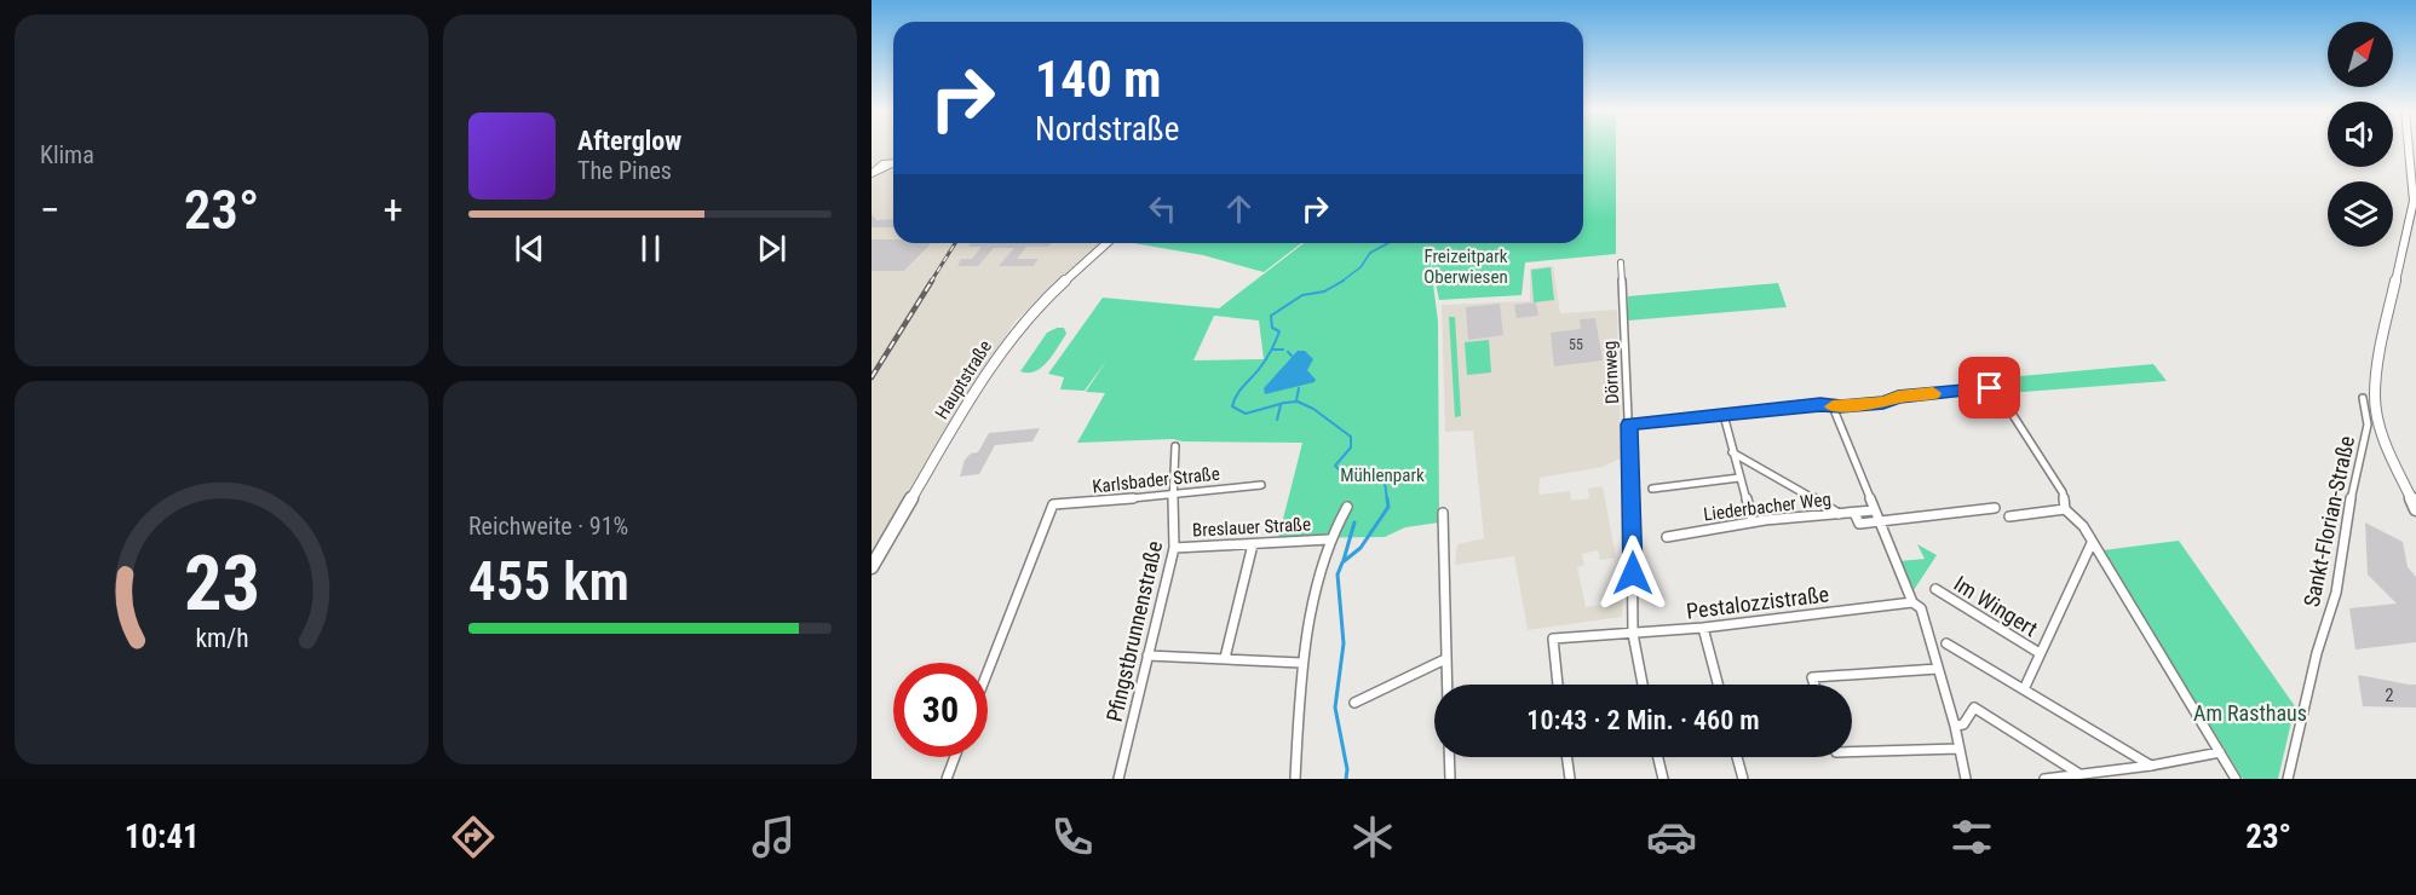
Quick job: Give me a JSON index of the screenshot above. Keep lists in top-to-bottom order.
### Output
{
  "streets": {
    "main road": ["Hauptstraße"],
    "street": [
      "Dörnweg",
      "Karlsbader Straße",
      "Liederbacher Weg",
      "Sankt-Florian-Straße",
      "Breslauer Straße",
      "Pestalozzistraße",
      "Im Wingert",
      "Pfingstbrunnenstraße"
    ]
  },
  "crossings": [
    ["Dörnweg", "Pestalozzistraße"],
    ["Karlsbader Straße", "Pfingstbrunnenstraße"],
    ["Breslauer Straße", "Pfingstbrunnenstraße"]
  ],
  "parks": ["Freizeitpark Oberwiesen", "Mühlenpark", "Am Rasthaus"],
  "house_numbers": ["55", "2"],
  "north": "top right",
  "page": {
    "tile": [
      "Klima",
      ["Reichweite · 91%", "455 km"]
    ],
    "turn": ["140 m", "Nordstraße"],
    "song": ["Afterglow", "The Pines"],
    "heat": ["−", "23°", "+"],
    "limit": "30",
    "trip": "10:43 · 2 Min. · 460 m",
    "tabs": ["10:41", "23°"],
    "gauge": ["23", "km/h"]
  }
}
